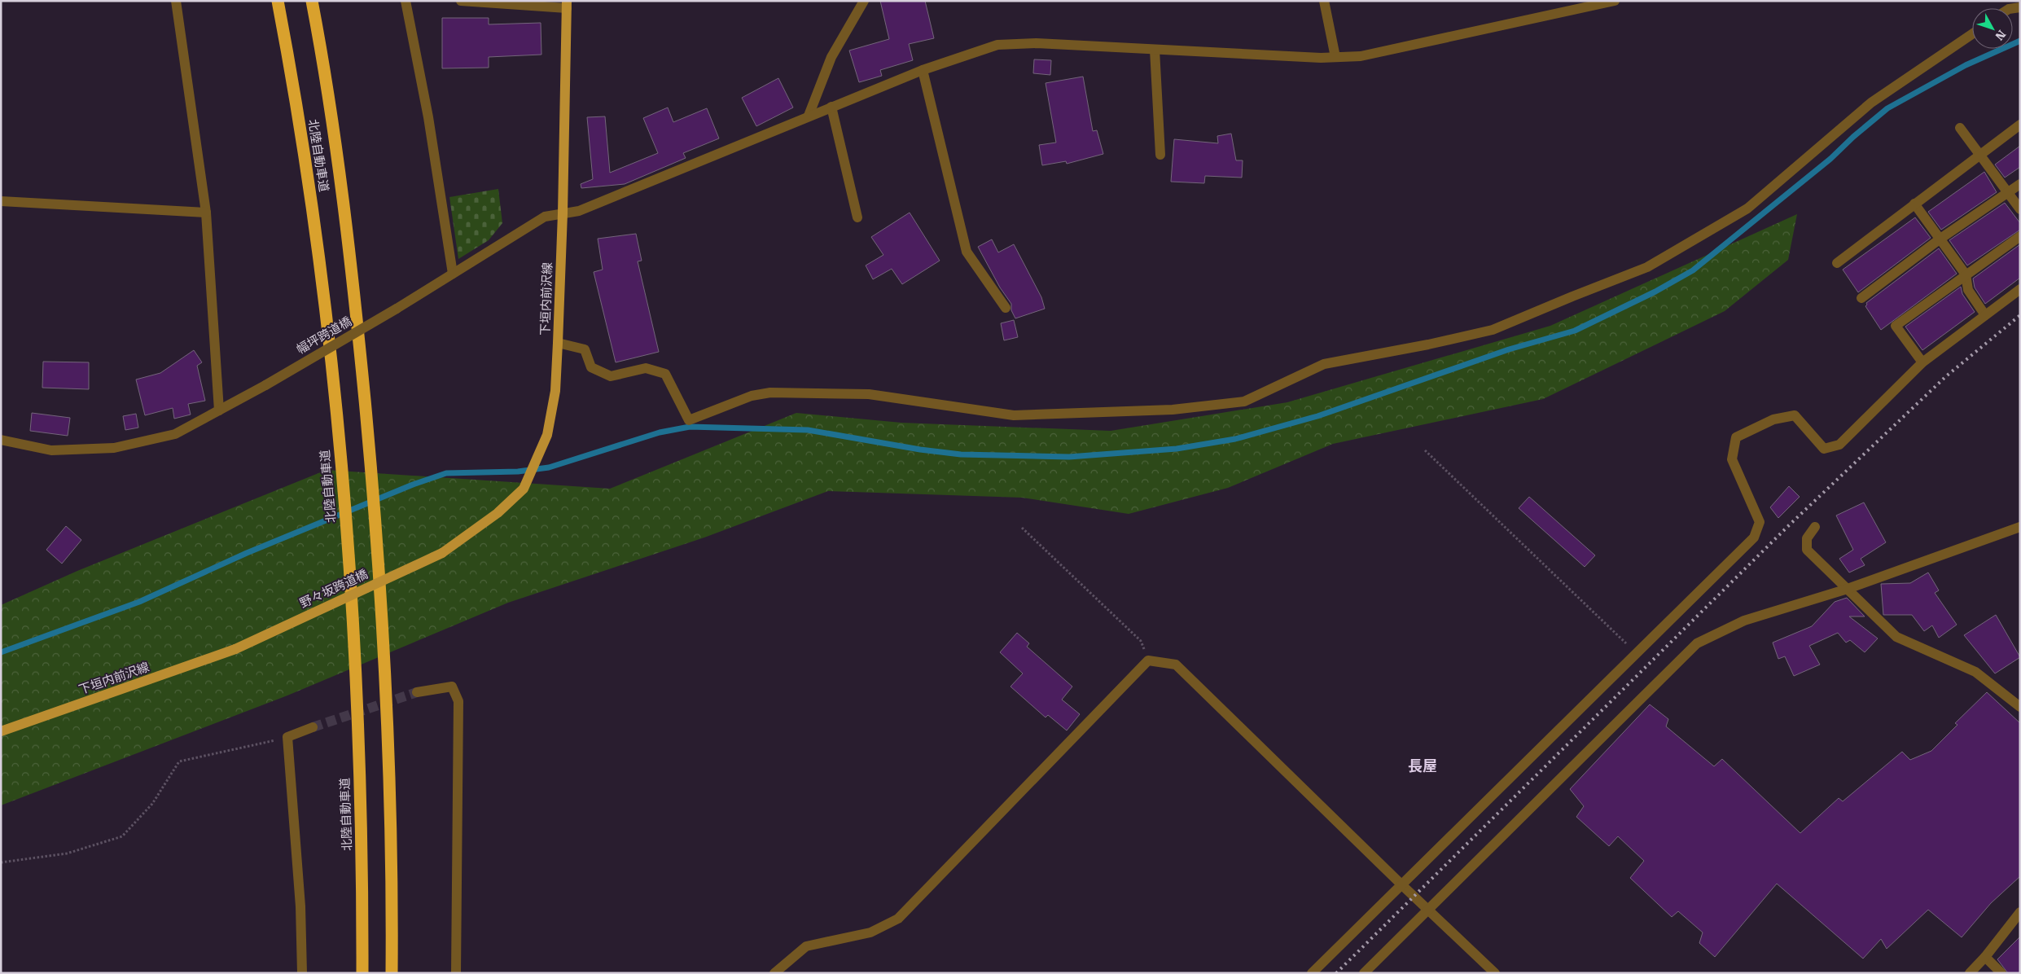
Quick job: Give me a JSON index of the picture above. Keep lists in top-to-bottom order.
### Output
{
  "streets": {
    "highway": ["北陸自動車道"],
    "main road": ["下垣内前沢線", "野々坂跨道橋"],
    "street": ["幅坪跨道橋"]
  },
  "crossings": [
    ["下垣内前沢線", "幅坪跨道橋"],
    ["下垣内前沢線", "野々坂跨道橋"]
  ],
  "districts": ["長屋"],
  "north": "bottom right"
}
